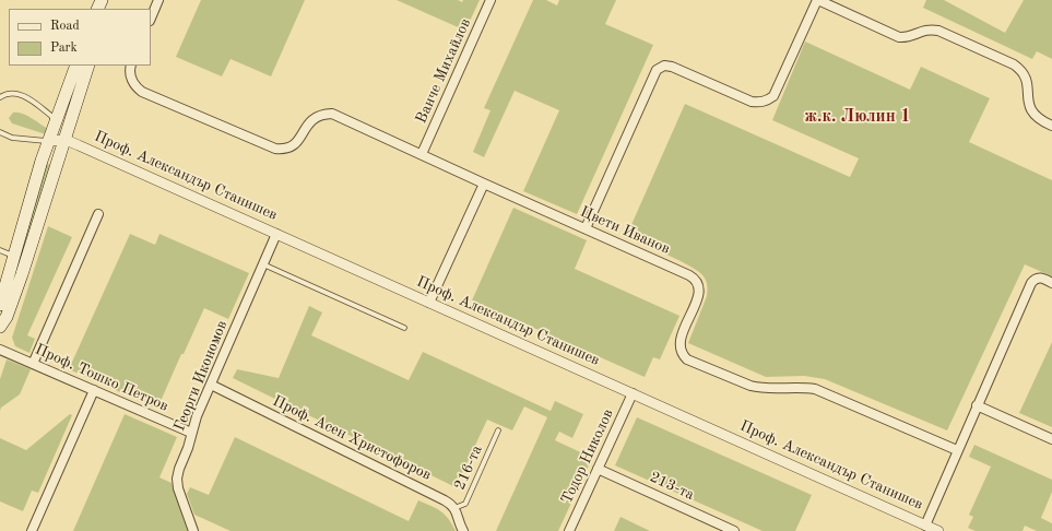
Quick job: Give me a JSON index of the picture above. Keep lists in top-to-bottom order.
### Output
{
  "streets": {
    "street": [
      "Ванче Михайлов",
      "Проф. Александър Станишев",
      "Цвети Иванов",
      "Георги Икономов",
      "Проф. Тошко Петров",
      "Проф. Асен Христофоров",
      "Тодор Николов",
      "213-та"
    ],
    "lane": ["216-та"]
  },
  "crossings": [
    ["Ванче Михайлов", "Цвети Иванов"],
    ["Проф. Александър Станишев", "Георги Икономов"],
    ["Проф. Александър Станишев", "Тодор Николов"],
    ["Георги Икономов", "Проф. Тошко Петров"],
    ["Георги Икономов", "Проф. Асен Христофоров"],
    ["Проф. Асен Христофоров", "216-та"],
    ["Тодор Николов", "213-та"]
  ],
  "districts": ["ж.к. Люлин 1"],
  "legend": ["Road", "Park"]
}
